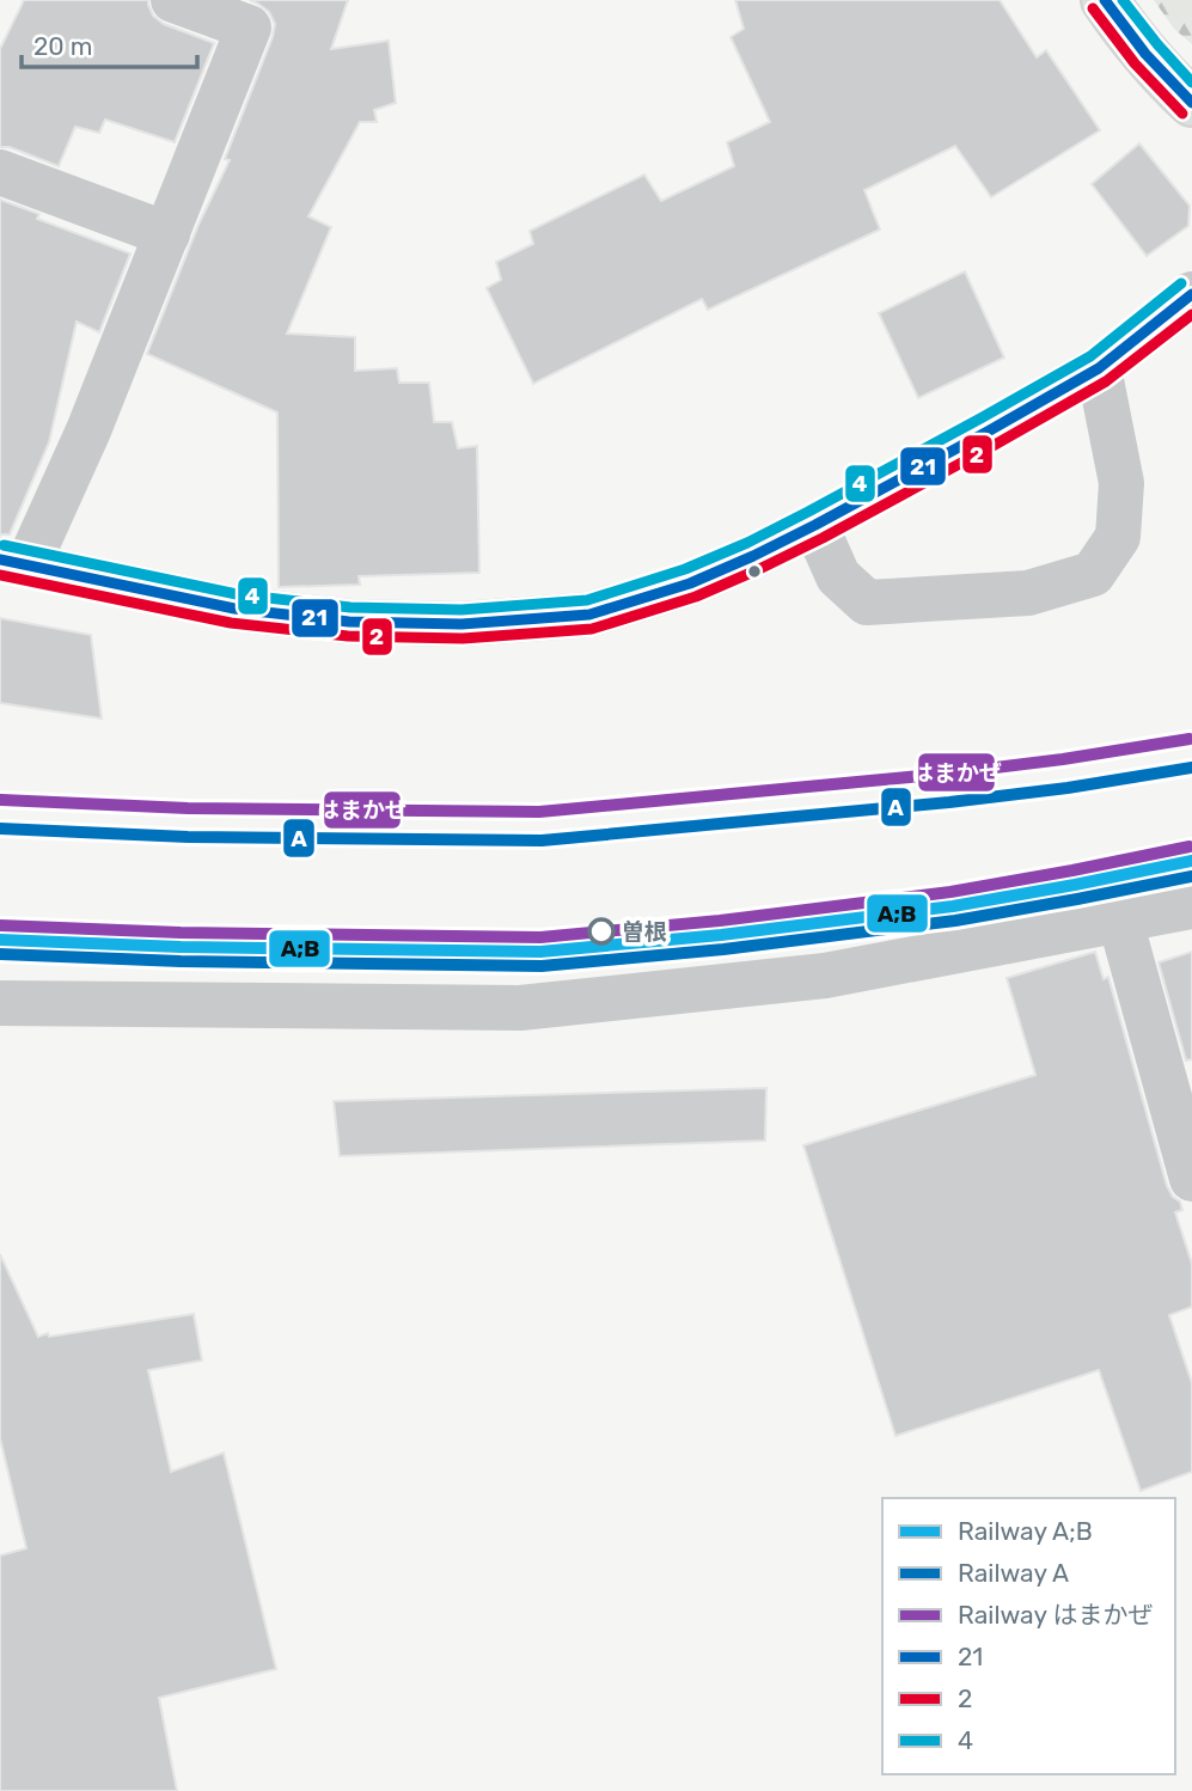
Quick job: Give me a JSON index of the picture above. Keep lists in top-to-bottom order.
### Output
{
  "places": ["曽根"],
  "lines": [
    "transit line 21",
    "transit line 4",
    "transit line 2",
    "rail line はまかぜ",
    "rail line A",
    "rail line A;B"
  ],
  "legend": [
    "Railway A;B",
    "Railway A",
    "Railway はまかぜ",
    "21",
    "2",
    "4"
  ],
  "scale_bar": "20 m"
}
